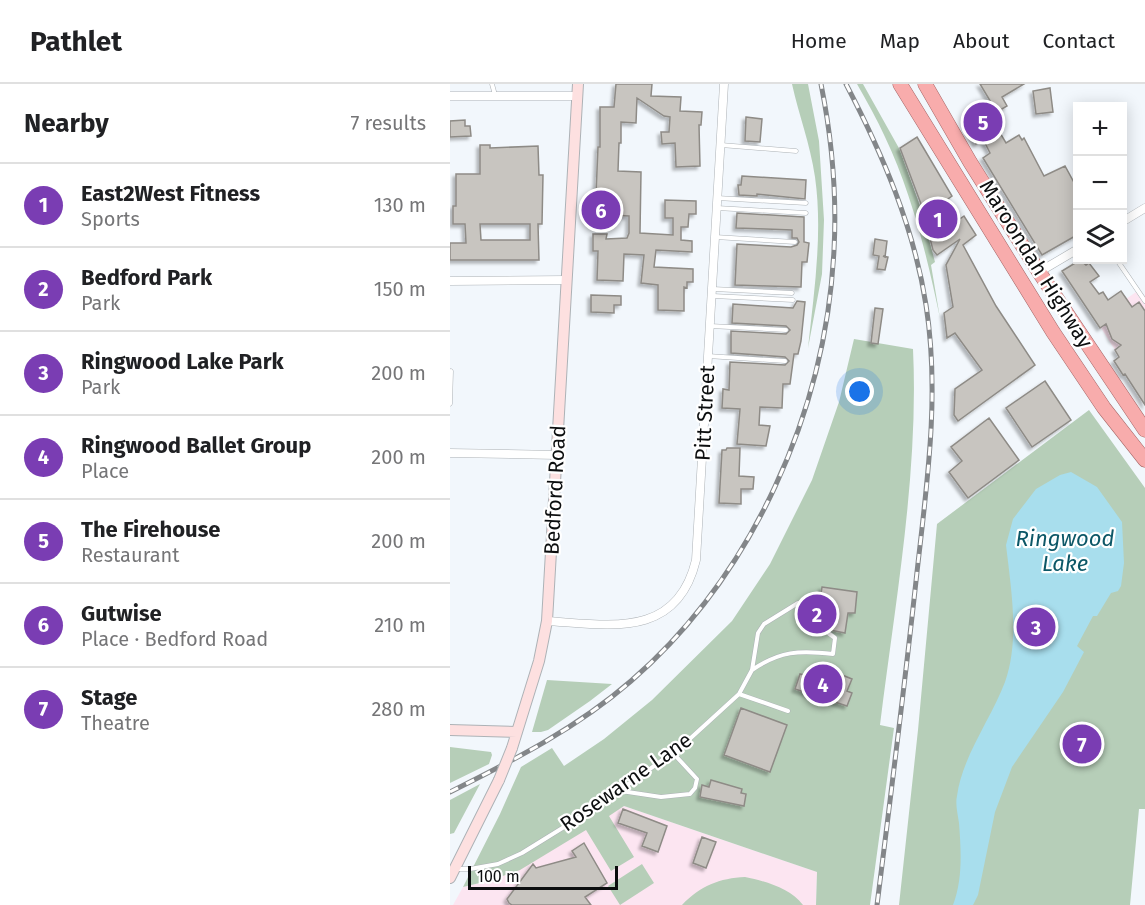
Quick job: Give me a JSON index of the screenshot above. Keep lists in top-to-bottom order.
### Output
{
  "streets": {
    "highway": ["Maroondah Highway"],
    "main road": ["Bedford Road"],
    "street": ["Pitt Street"],
    "lane": ["Rosewarne Lane"]
  },
  "crossings": [
    ["Pitt Street", "Bedford Road"],
    ["Bedford Road", "Rosewarne Lane"]
  ],
  "water": ["Ringwood Lake"],
  "scale_bar": "100 m",
  "page": {
    "header": "Pathlet",
    "nav": [
      "Home",
      "Map",
      "About",
      "Contact"
    ],
    "heading": ["Nearby", "7 results"],
    "pins": [
      "5",
      "6",
      "1",
      "2",
      "3",
      "4",
      "7"
    ],
    "map_buttons": ["+", "−"],
    "list": [
      {
        "mark": "1",
        "name": "East2West Fitness",
        "note": "Sports",
        "value": "130 m"
      },
      {
        "mark": "2",
        "name": "Bedford Park",
        "note": "Park",
        "value": "150 m"
      },
      {
        "mark": "3",
        "name": "Ringwood Lake Park",
        "note": "Park",
        "value": "200 m"
      },
      {
        "mark": "4",
        "name": "Ringwood Ballet Group",
        "note": "Place",
        "value": "200 m"
      },
      {
        "mark": "5",
        "name": "The Firehouse",
        "note": "Restaurant",
        "value": "200 m"
      },
      {
        "mark": "6",
        "name": "Gutwise",
        "note": "Place · Bedford Road",
        "value": "210 m"
      },
      {
        "mark": "7",
        "name": "Stage",
        "note": "Theatre",
        "value": "280 m"
      }
    ],
    "scale": "100 m"
  }
}
